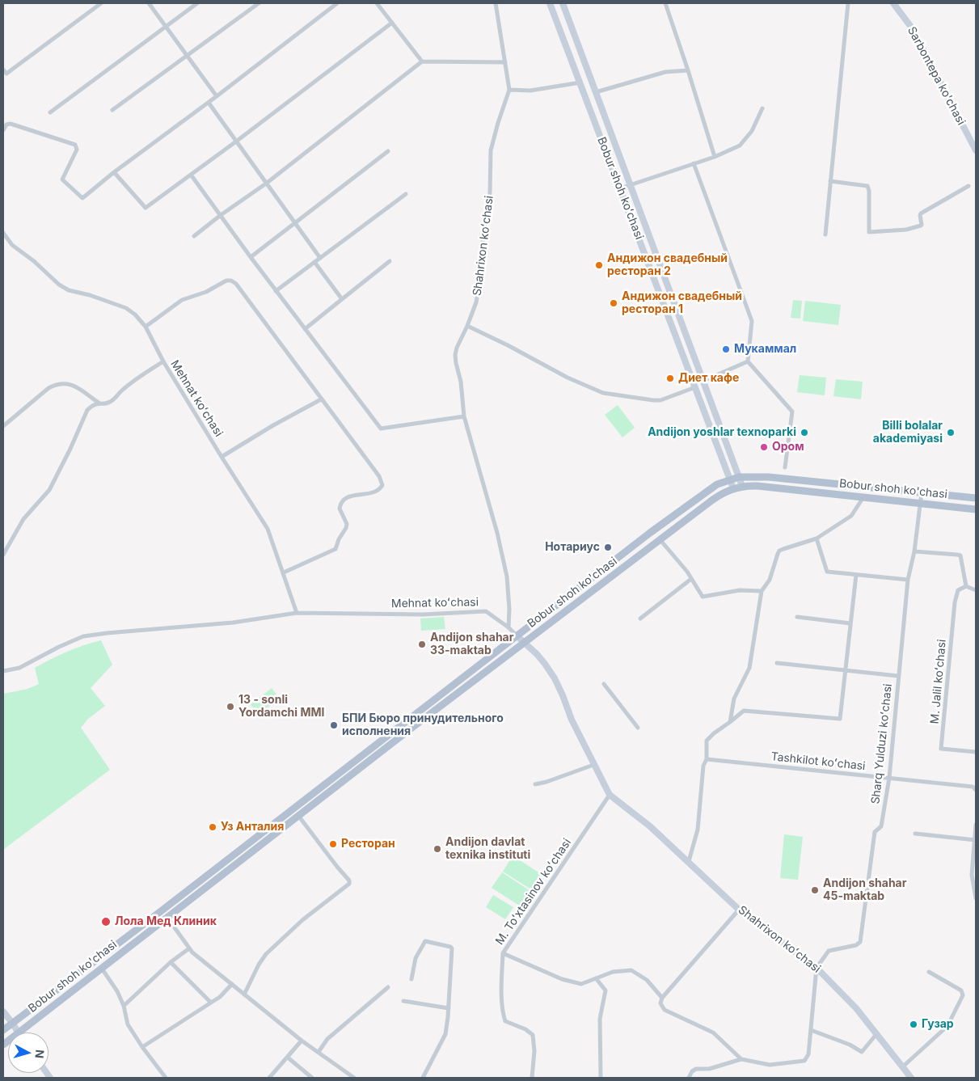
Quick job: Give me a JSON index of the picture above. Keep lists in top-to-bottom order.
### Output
{
  "streets": {
    "main road": [
      "Sarbontepa ko'chasi",
      "Bobur shoh koʻchasi",
      "Shahrixon koʻchasi",
      "Bobur shoh ko'chasi"
    ],
    "street": [
      "Mehnat koʻchasi",
      "M. Jalil koʻchasi",
      "Sharq Yulduzi koʻchasi",
      "Tashkilot koʻchasi",
      "M. Toʻxtasinov koʻchasi"
    ]
  },
  "crossings": [
    ["Bobur shoh koʻchasi", "Bobur shoh ko'chasi"],
    ["Shahrixon koʻchasi", "Mehnat koʻchasi"],
    ["Shahrixon koʻchasi", "Bobur shoh ko'chasi"],
    ["Shahrixon koʻchasi", "Sharq Yulduzi koʻchasi"],
    ["Shahrixon koʻchasi", "M. Toʻxtasinov koʻchasi"],
    ["Mehnat koʻchasi", "Bobur shoh ko'chasi"],
    ["Bobur shoh ko'chasi", "Sharq Yulduzi koʻchasi"],
    ["Sharq Yulduzi koʻchasi", "Tashkilot koʻchasi"]
  ],
  "places": [
    "Андижон свадебный ресторан 2",
    "Андижон свадебный ресторан 1",
    "Мукаммал",
    "Диет кафе",
    "Andijon yoshlar texnoparki",
    "Billi bolalar akademiyasi",
    "Ором",
    "Нотариус",
    "Andijon shahar 33-maktab",
    "13 - sonli Yordamchi MMI",
    "БПИ Бюро принудительного исполнения",
    "Уз Анталия",
    "Ресторан",
    "Andijon davlat texnika instituti",
    "Andijon shahar 45-maktab",
    "Лола Мед Клиник",
    "Гузар"
  ],
  "north": "right"
}
